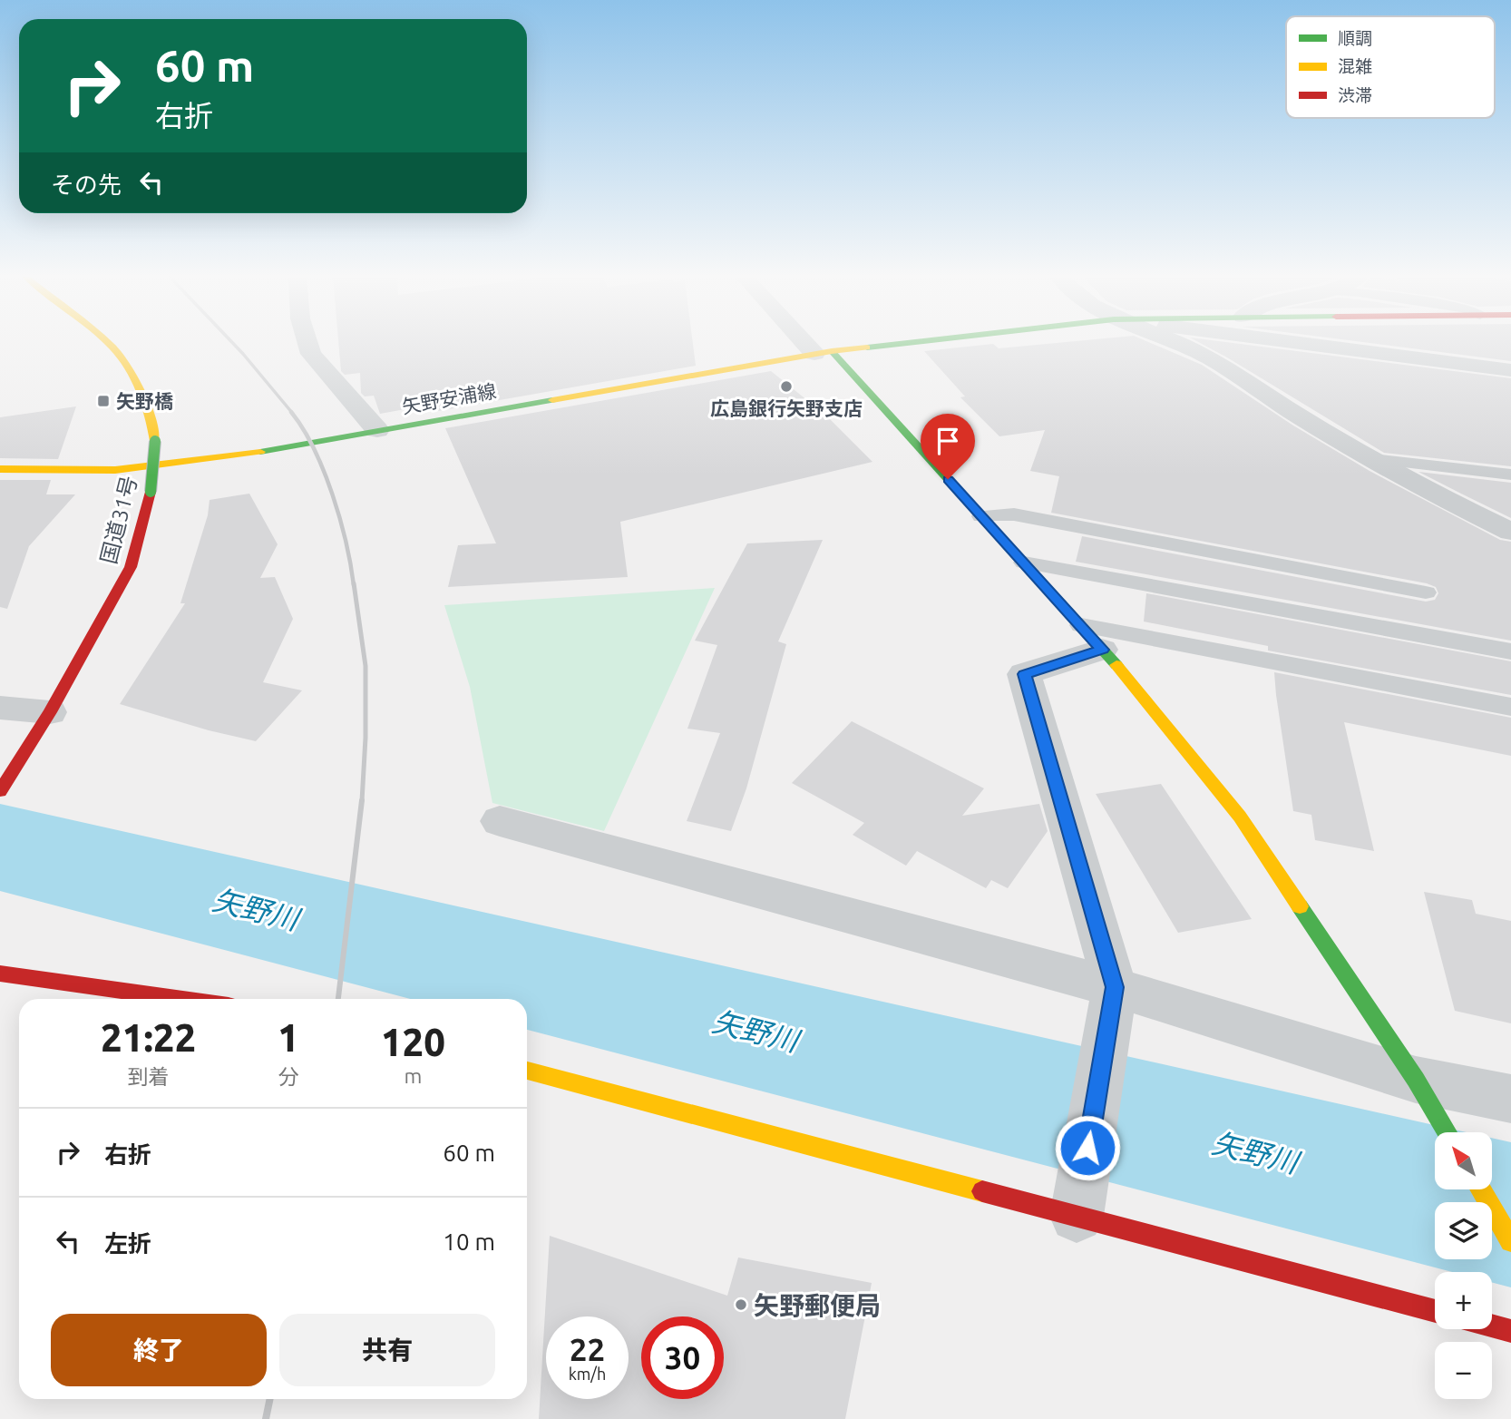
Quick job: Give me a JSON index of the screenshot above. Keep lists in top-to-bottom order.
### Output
{
  "streets": {
    "main road": ["矢野安浦線", "国道31号"]
  },
  "water": ["矢野川"],
  "places": {
    "other": ["広島銀行矢野支店", "矢野郵便局"],
    "transit": ["矢野橋"]
  },
  "legend": ["順調", "混雑", "渋滞"],
  "north": "top left",
  "page": {
    "turn": ["60 m", "右折"],
    "then": "その先",
    "eta": [
      "21:22",
      "到着",
      "1",
      "分",
      "120",
      "m"
    ],
    "list": [
      {
        "name": "右折",
        "value": "60 m"
      },
      {
        "name": "左折",
        "value": "10 m"
      }
    ],
    "map_buttons": ["+", "−"],
    "buttons": ["終了", "共有"],
    "speed": "22 km/h",
    "limit": "30"
  }
}
